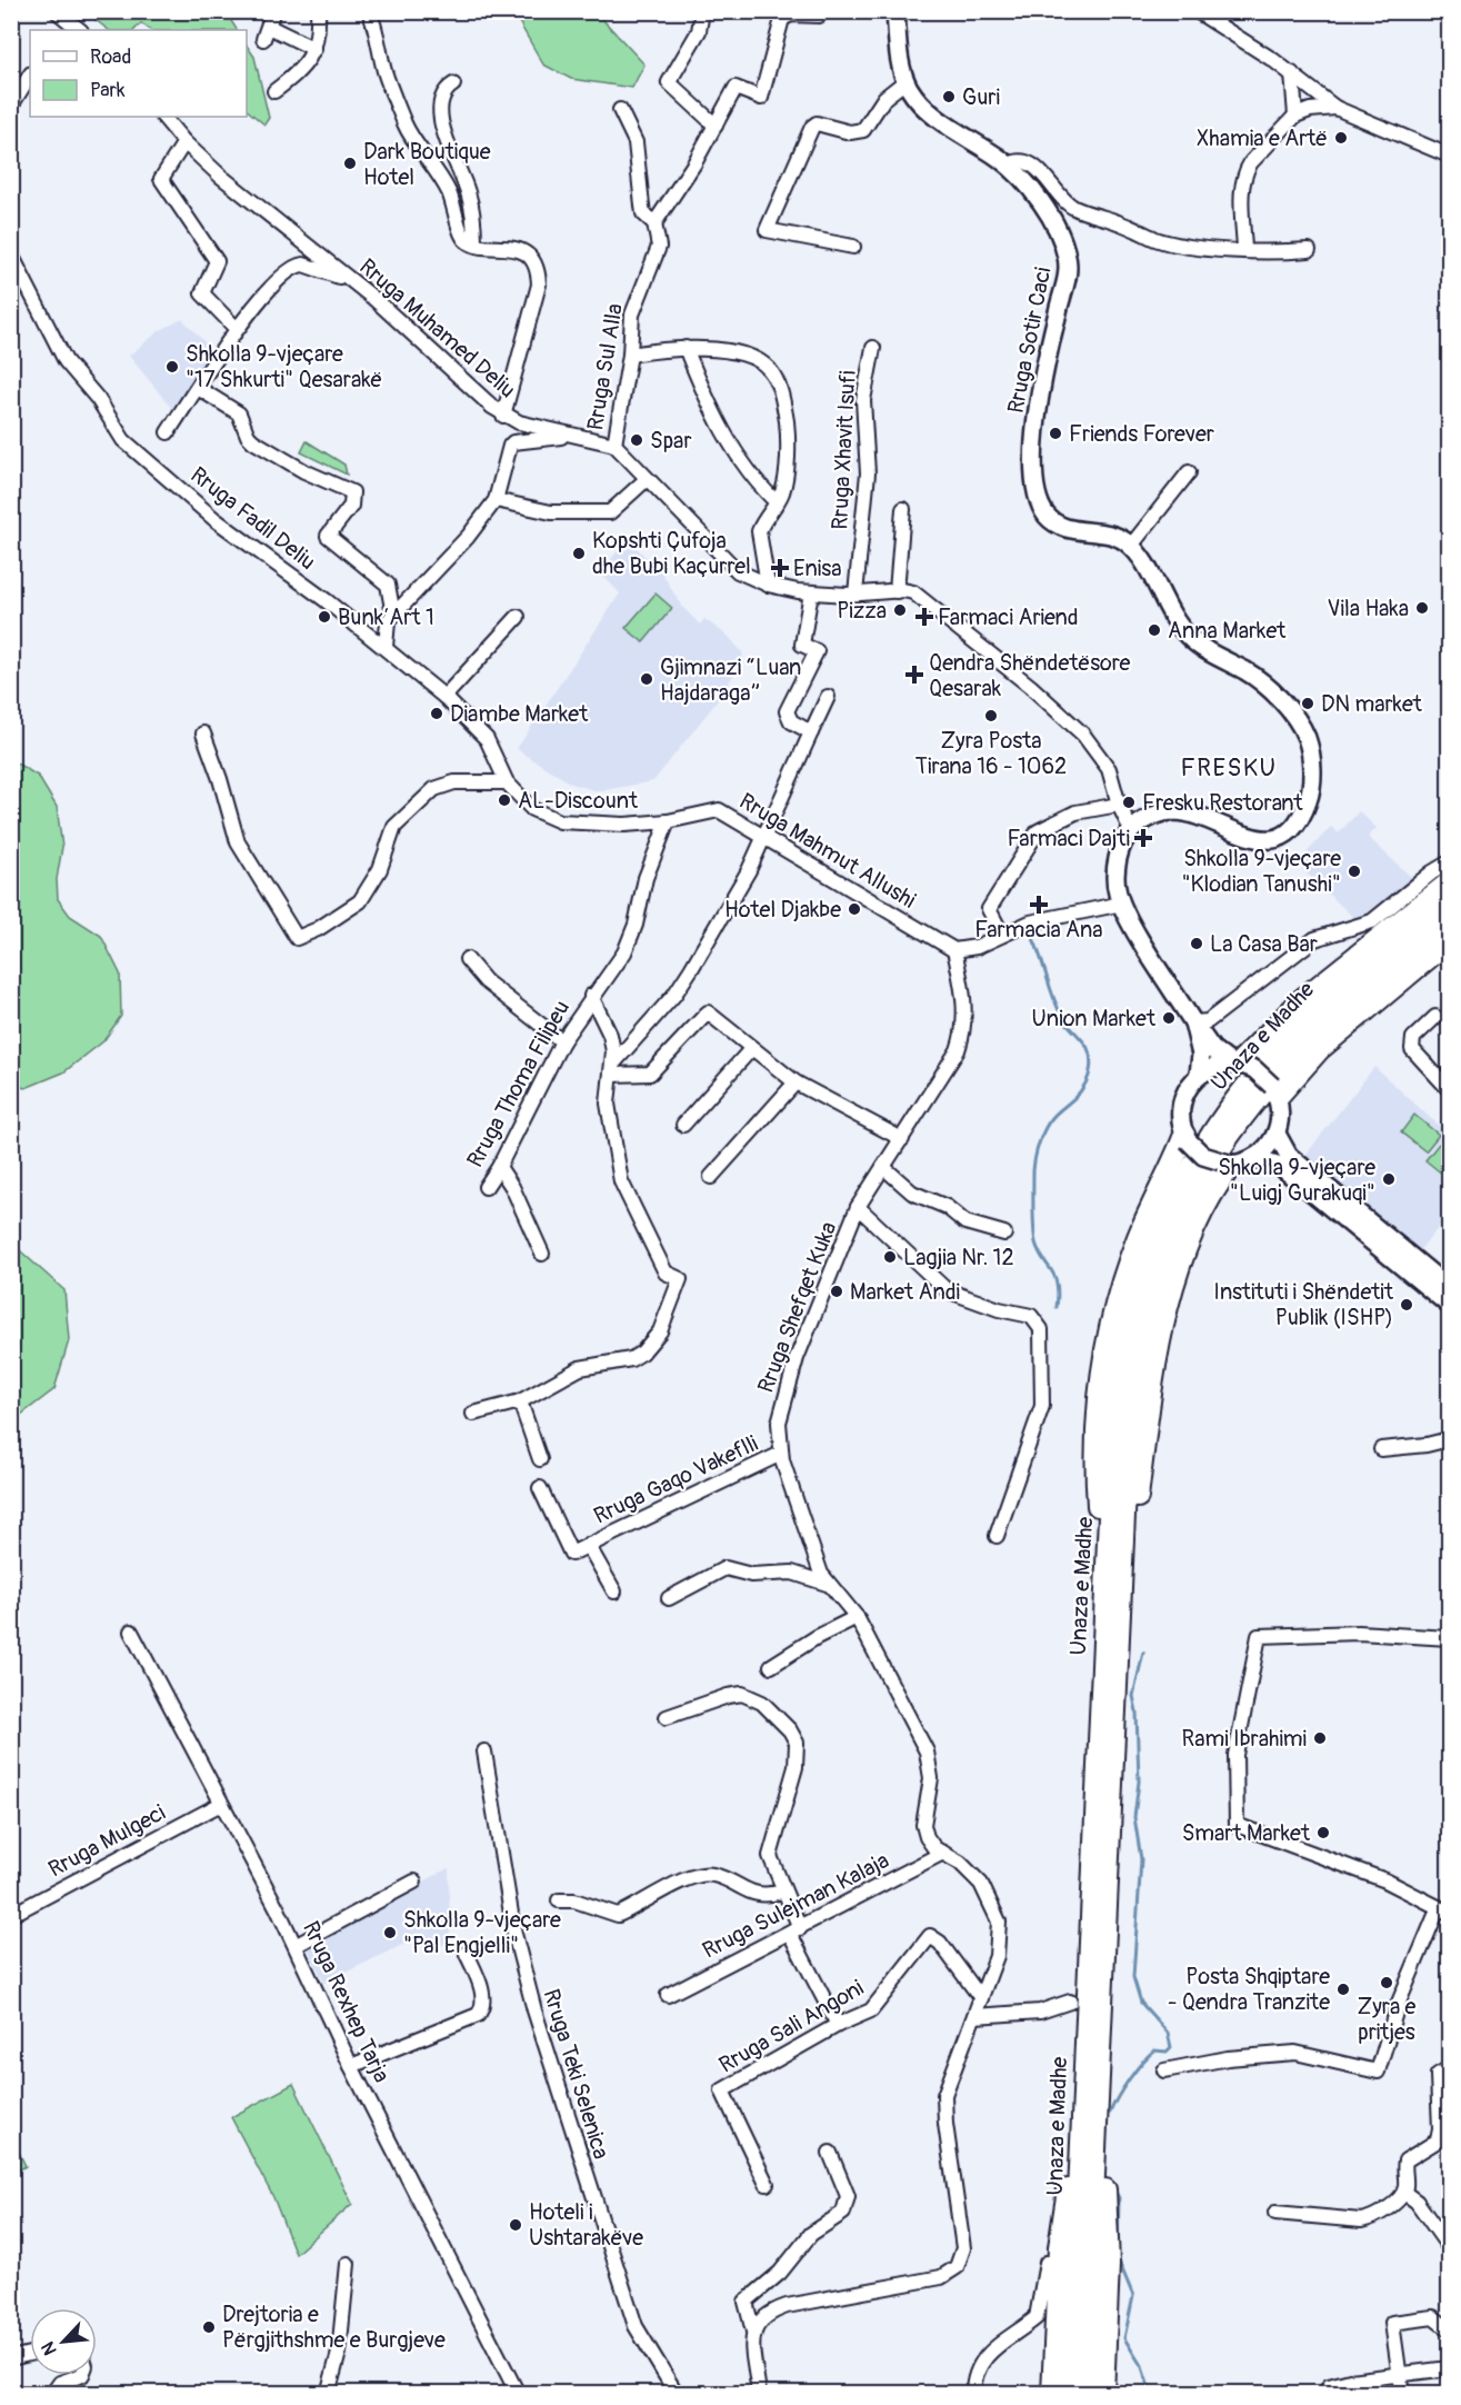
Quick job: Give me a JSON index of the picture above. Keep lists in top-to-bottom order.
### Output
{
  "streets": {
    "highway": ["Unaza e Madhe"],
    "main road": ["Rruga Sotir Caci"],
    "street": [
      "Rruga Muhamed Deliu",
      "Rruga Sul Alla",
      "Rruga Xhavit Isufi",
      "Rruga Fadil Deliu",
      "Rruga Mahmut Allushi",
      "Rruga Thoma Filipeu",
      "Rruga Shefqet Kuka",
      "Rruga Gaqo Vakeflli",
      "Rruga Mulgeci",
      "Rruga Sulejman Kalaja",
      "Rruga Rexhep Tarja",
      "Rruga Sali Angoni",
      "Rruga Teki Selenica"
    ]
  },
  "crossings": [
    ["Rruga Muhamed Deliu", "Rruga Sul Alla"],
    ["Rruga Fadil Deliu", "Rruga Mahmut Allushi"],
    ["Rruga Mahmut Allushi", "Rruga Thoma Filipeu"],
    ["Rruga Mahmut Allushi", "Rruga Shefqet Kuka"],
    ["Rruga Shefqet Kuka", "Rruga Gaqo Vakeflli"],
    ["Rruga Shefqet Kuka", "Rruga Sulejman Kalaja"],
    ["Rruga Shefqet Kuka", "Rruga Sali Angoni"],
    ["Rruga Mulgeci", "Rruga Rexhep Tarja"]
  ],
  "districts": ["FRESKU"],
  "places": {
    "other": [
      "Guri",
      "Xhamia e Artë",
      "Dark Boutique Hotel",
      "Shkolla 9-vjeçare \"17 Shkurti\" Qesarakë",
      "Friends Forever",
      "Spar",
      "Kopshti Çufoja dhe Bubi Kaçurrel",
      "Vila Haka",
      "Pizza",
      "Bunk‘Art 1",
      "Anna Market",
      "Gjimnazi “Luan Hajdaraga”",
      "DN market",
      "Diambe Market",
      "Zyra Posta Tirana 16 - 1062",
      "AL-Discount",
      "Fresku Restorant",
      "Shkolla 9-vjeçare \"Klodian Tanushi\"",
      "Hotel Djakbe",
      "La Casa Bar",
      "Union Market",
      "Shkolla 9-vjeçare \"Luigj Gurakuqi\"",
      "Lagjia Nr. 12",
      "Market Andi",
      "Instituti i Shëndetit Publik (ISHP)",
      "Rami Ibrahimi",
      "Smart Market",
      "Shkolla 9-vjeçare \"Pal Engjelli\"",
      "Zyra e pritjes",
      "Posta Shqiptare - Qendra Tranzite",
      "Hoteli i Ushtarakëve",
      "Drejtoria e Përgjithshme e Burgjeve"
    ],
    "health": [
      "Enisa",
      "Farmaci Ariend",
      "Qendra Shëndetësore Qesarak",
      "Farmaci Dajti",
      "Farmacia Ana"
    ]
  },
  "legend": ["Road", "Park"],
  "north": "bottom left"
}
